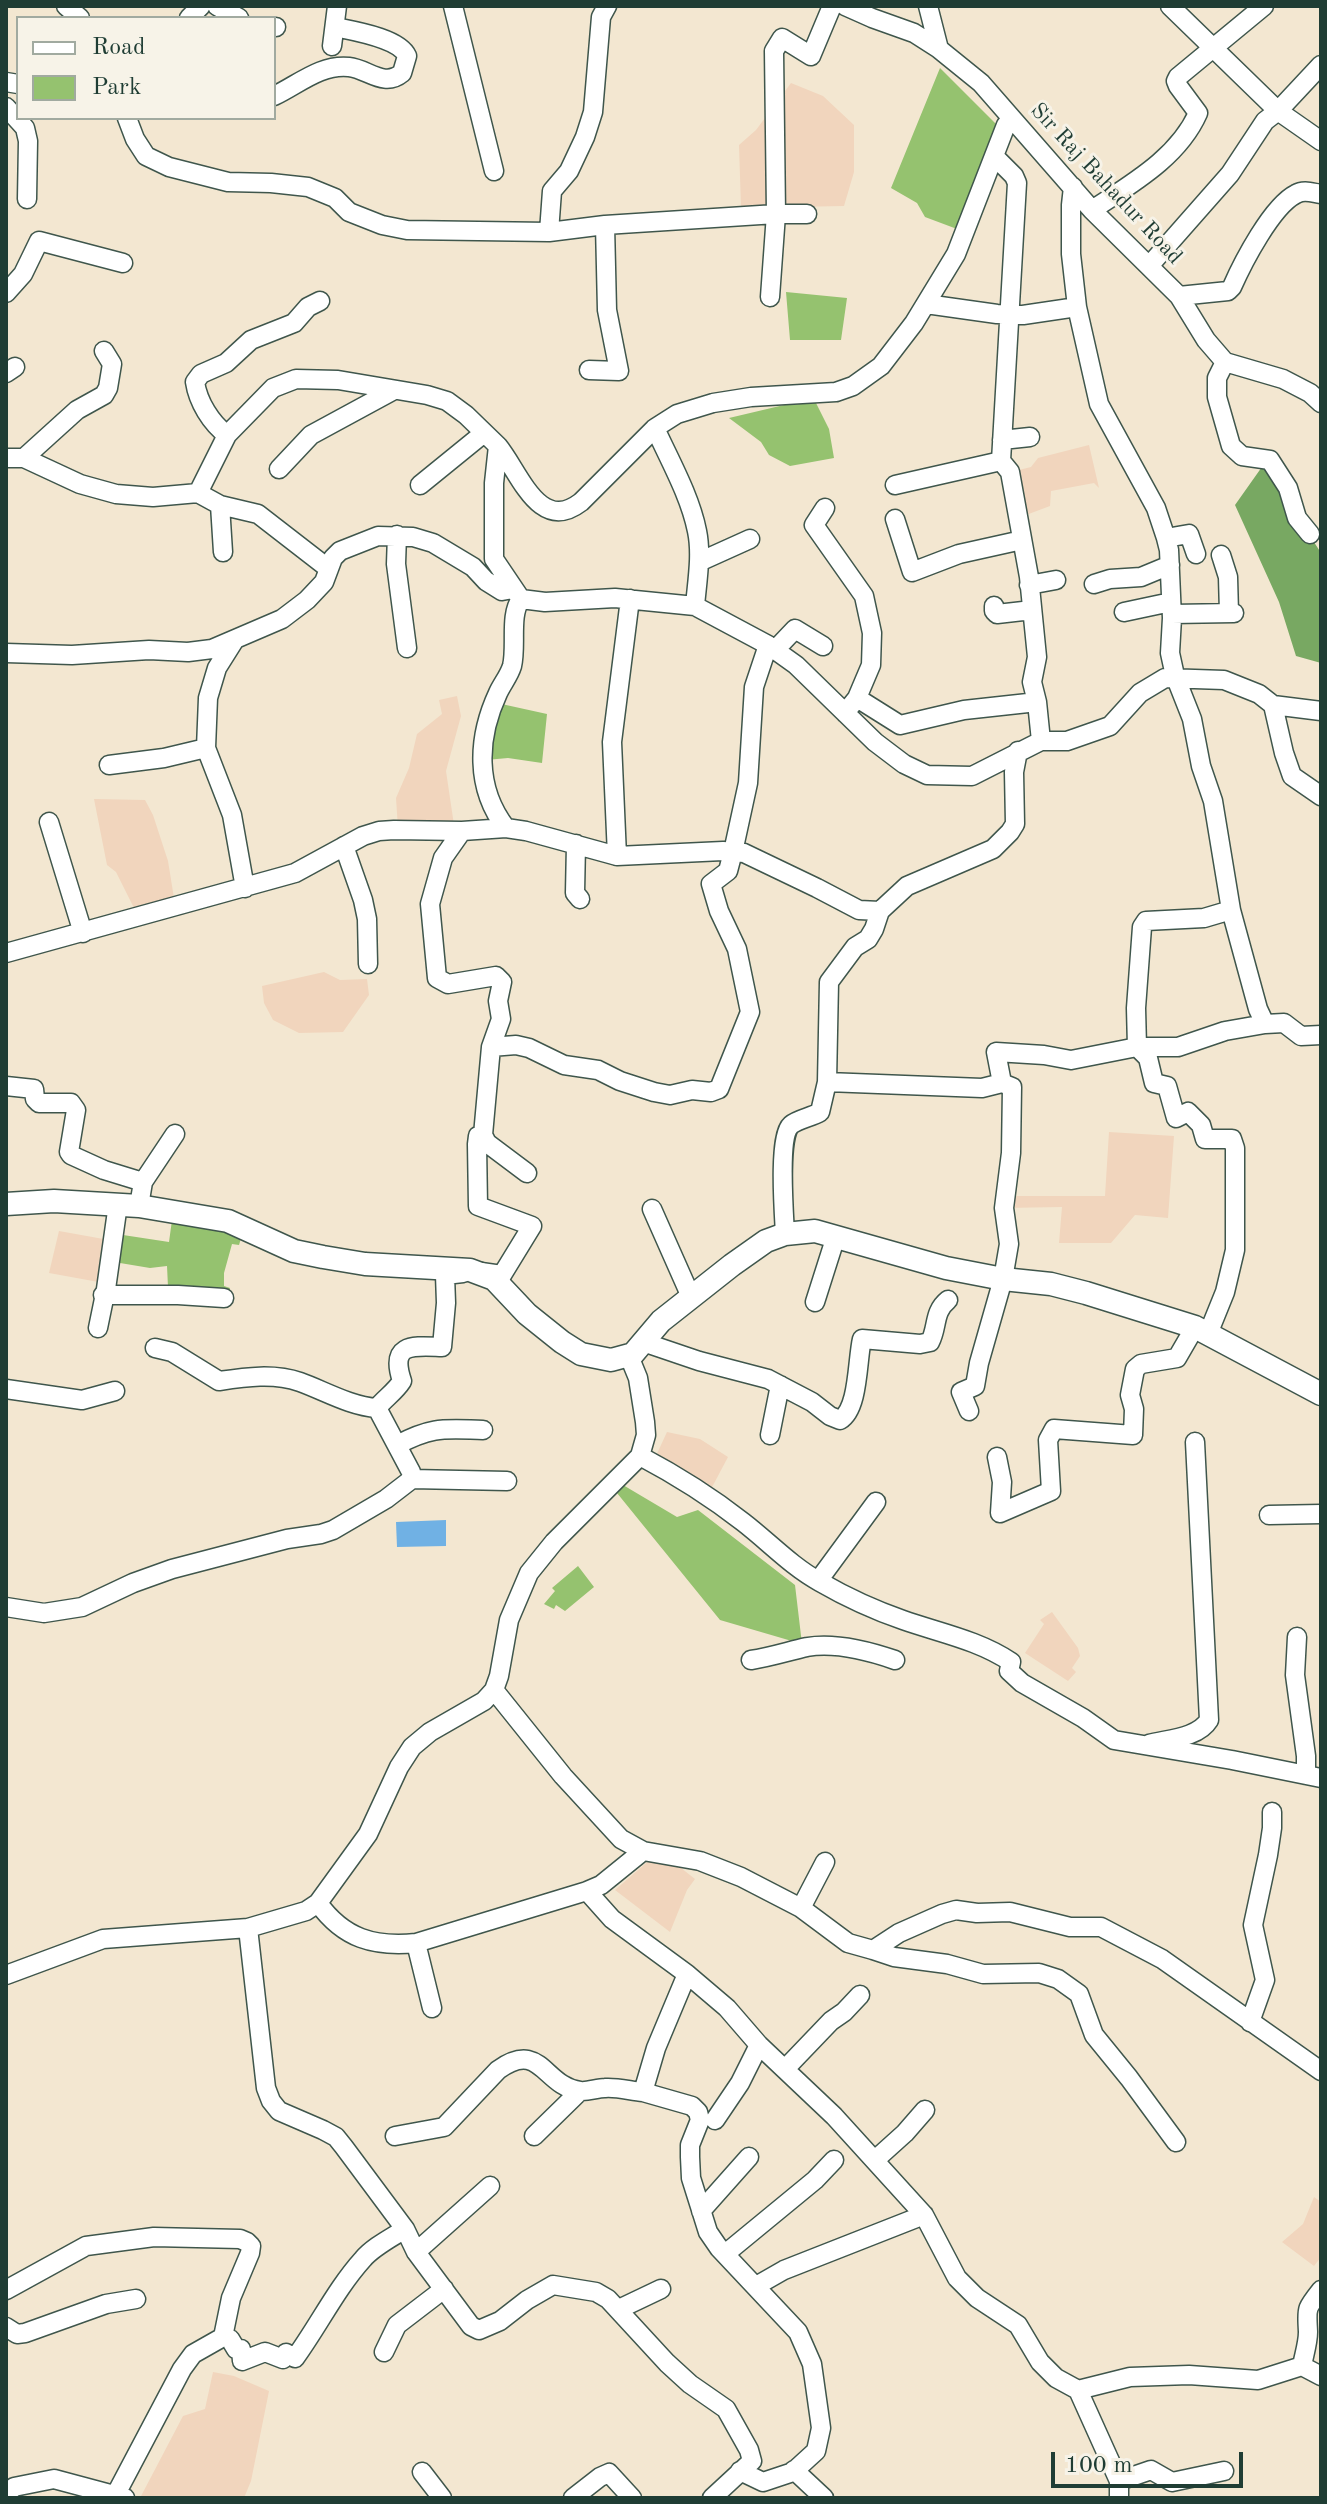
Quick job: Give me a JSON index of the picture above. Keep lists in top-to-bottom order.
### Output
{
  "streets": {
    "street": ["Sir Raj Bahadur Road"]
  },
  "legend": ["Road", "Park"],
  "scale_bar": "100 m"
}
